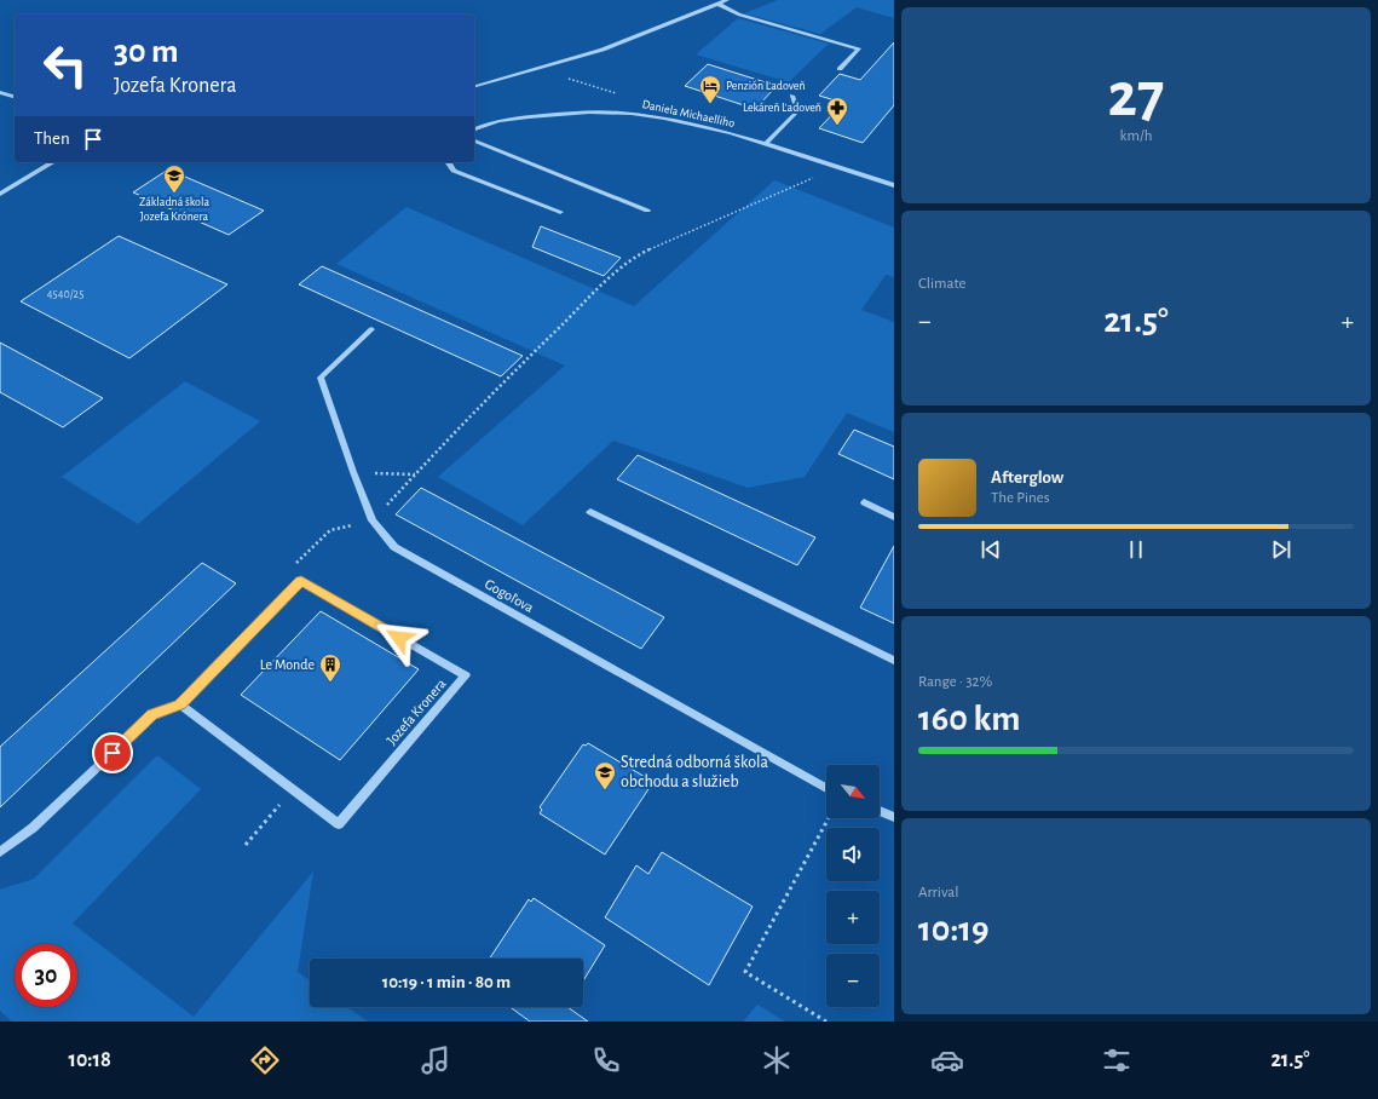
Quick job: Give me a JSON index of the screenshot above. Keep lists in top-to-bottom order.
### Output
{
  "streets": {
    "street": ["Daniela Michaelliho", "Gogoľova", "Jozefa Kronera"]
  },
  "places": {
    "hotel": ["Penzión Ľadoveň"],
    "pharmacy": ["Lekáreň Ľadoveň"],
    "school or university": ["Základná škola Jozefa Krónera", "Stredná odborná škola obchodu a služieb"],
    "building": ["Le Monde"]
  },
  "house_numbers": ["4540/25"],
  "north": "bottom right",
  "page": {
    "tile": [
      ["27", "km/h"],
      "Climate",
      ["Range · 32%", "160 km"],
      ["Arrival", "10:19"]
    ],
    "turn": ["30 m", "Jozefa Kronera"],
    "then": "Then",
    "heat": ["−", "21.5°", "+"],
    "song": ["Afterglow", "The Pines"],
    "map_buttons": ["+", "−"],
    "limit": "30",
    "trip": "10:19 · 1 min · 80 m",
    "tabs": ["10:18", "21.5°"]
  }
}
